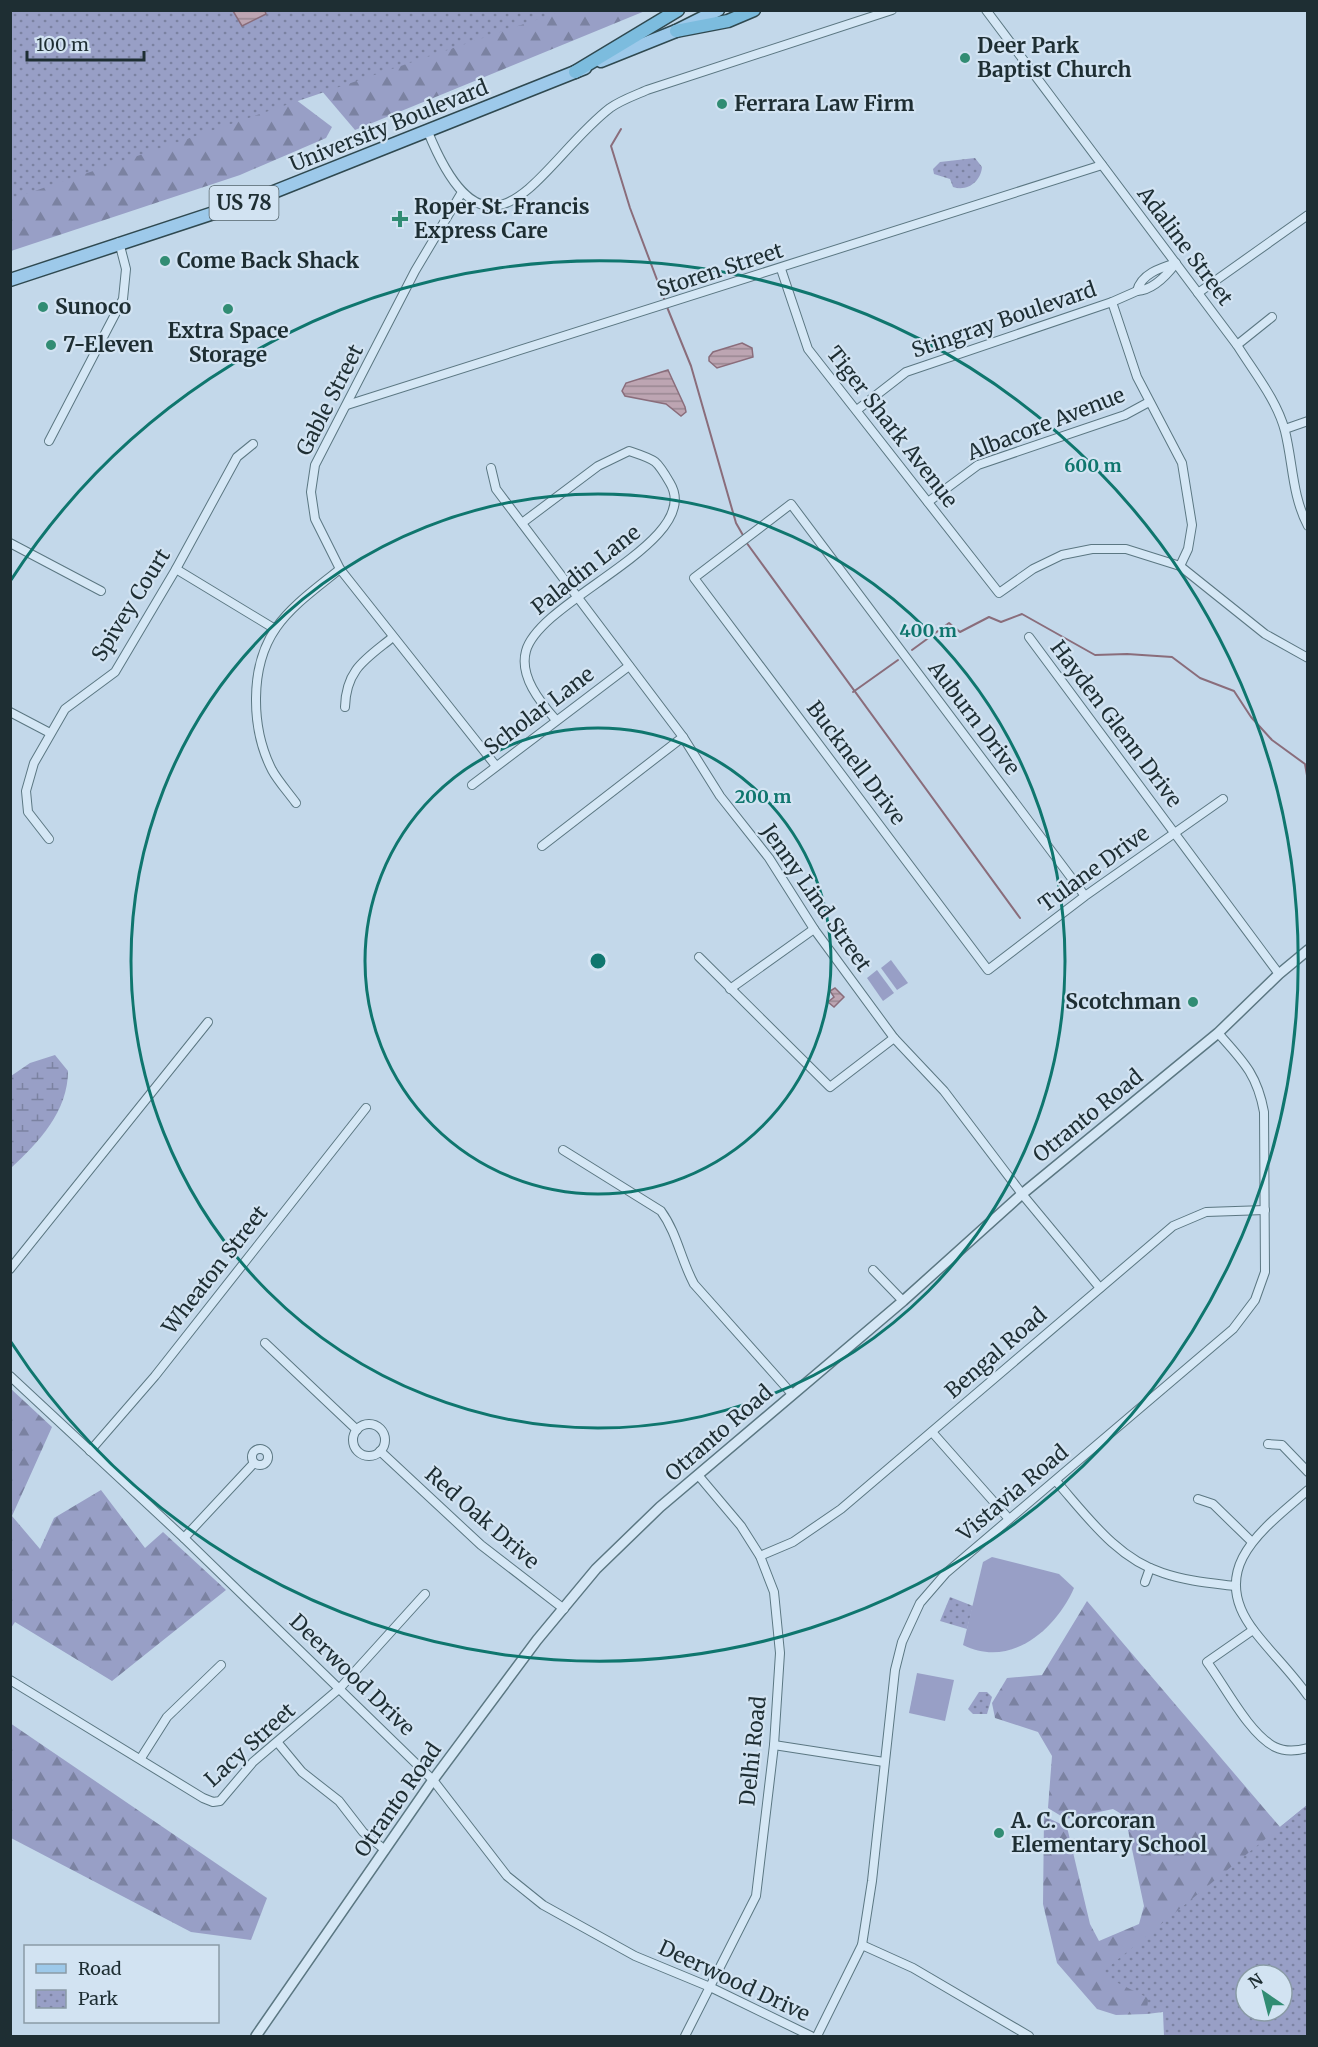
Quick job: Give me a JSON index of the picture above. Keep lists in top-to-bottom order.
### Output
{
  "streets": {
    "highway": ["US 78"],
    "main road": ["University Boulevard"],
    "street": [
      "Adaline Street",
      "Storen Street",
      "Stingray Boulevard",
      "Gable Street",
      "Albacore Avenue",
      "Tiger Shark Avenue",
      "Paladin Lane",
      "Spivey Court",
      "Scholar Lane",
      "Auburn Drive",
      "Hayden Glenn Drive",
      "Bucknell Drive",
      "Tulane Drive",
      "Jenny Lind Street",
      "Otranto Road",
      "Wheaton Street",
      "Bengal Road",
      "Vistavia Road",
      "Red Oak Drive",
      "Deerwood Drive",
      "Lacy Street",
      "Delhi Road"
    ]
  },
  "crossings": [
    ["University Boulevard", "US 78"],
    ["Adaline Street", "Storen Street"],
    ["Adaline Street", "Stingray Boulevard"],
    ["Storen Street", "Gable Street"],
    ["Storen Street", "Tiger Shark Avenue"],
    ["Stingray Boulevard", "Tiger Shark Avenue"],
    ["Gable Street", "Scholar Lane"],
    ["Albacore Avenue", "Tiger Shark Avenue"],
    ["Paladin Lane", "Scholar Lane"],
    ["Paladin Lane", "Jenny Lind Street"],
    ["Scholar Lane", "Jenny Lind Street"],
    ["Auburn Drive", "Bucknell Drive"],
    ["Auburn Drive", "Tulane Drive"],
    ["Hayden Glenn Drive", "Tulane Drive"],
    ["Hayden Glenn Drive", "Otranto Road"],
    ["Bucknell Drive", "Tulane Drive"],
    ["Jenny Lind Street", "Otranto Road"],
    ["Jenny Lind Street", "Bengal Road"],
    ["Otranto Road", "Vistavia Road"],
    ["Otranto Road", "Red Oak Drive"],
    ["Otranto Road", "Deerwood Drive"],
    ["Otranto Road", "Delhi Road"],
    ["Wheaton Street", "Deerwood Drive"],
    ["Bengal Road", "Vistavia Road"],
    ["Bengal Road", "Delhi Road"],
    ["Deerwood Drive", "Lacy Street"],
    ["Deerwood Drive", "Delhi Road"]
  ],
  "places": {
    "other": [
      "Deer Park Baptist Church",
      "Ferrara Law Firm",
      "Come Back Shack",
      "Sunoco",
      "Extra Space Storage",
      "7-Eleven",
      "Scotchman",
      "A. C. Corcoran Elementary School"
    ],
    "health": ["Roper St. Francis Express Care"]
  },
  "legend": ["Road", "Park"],
  "scale_bar": "100 m",
  "north": "top left",
  "rings": ["600 m", "400 m", "200 m"]
}
